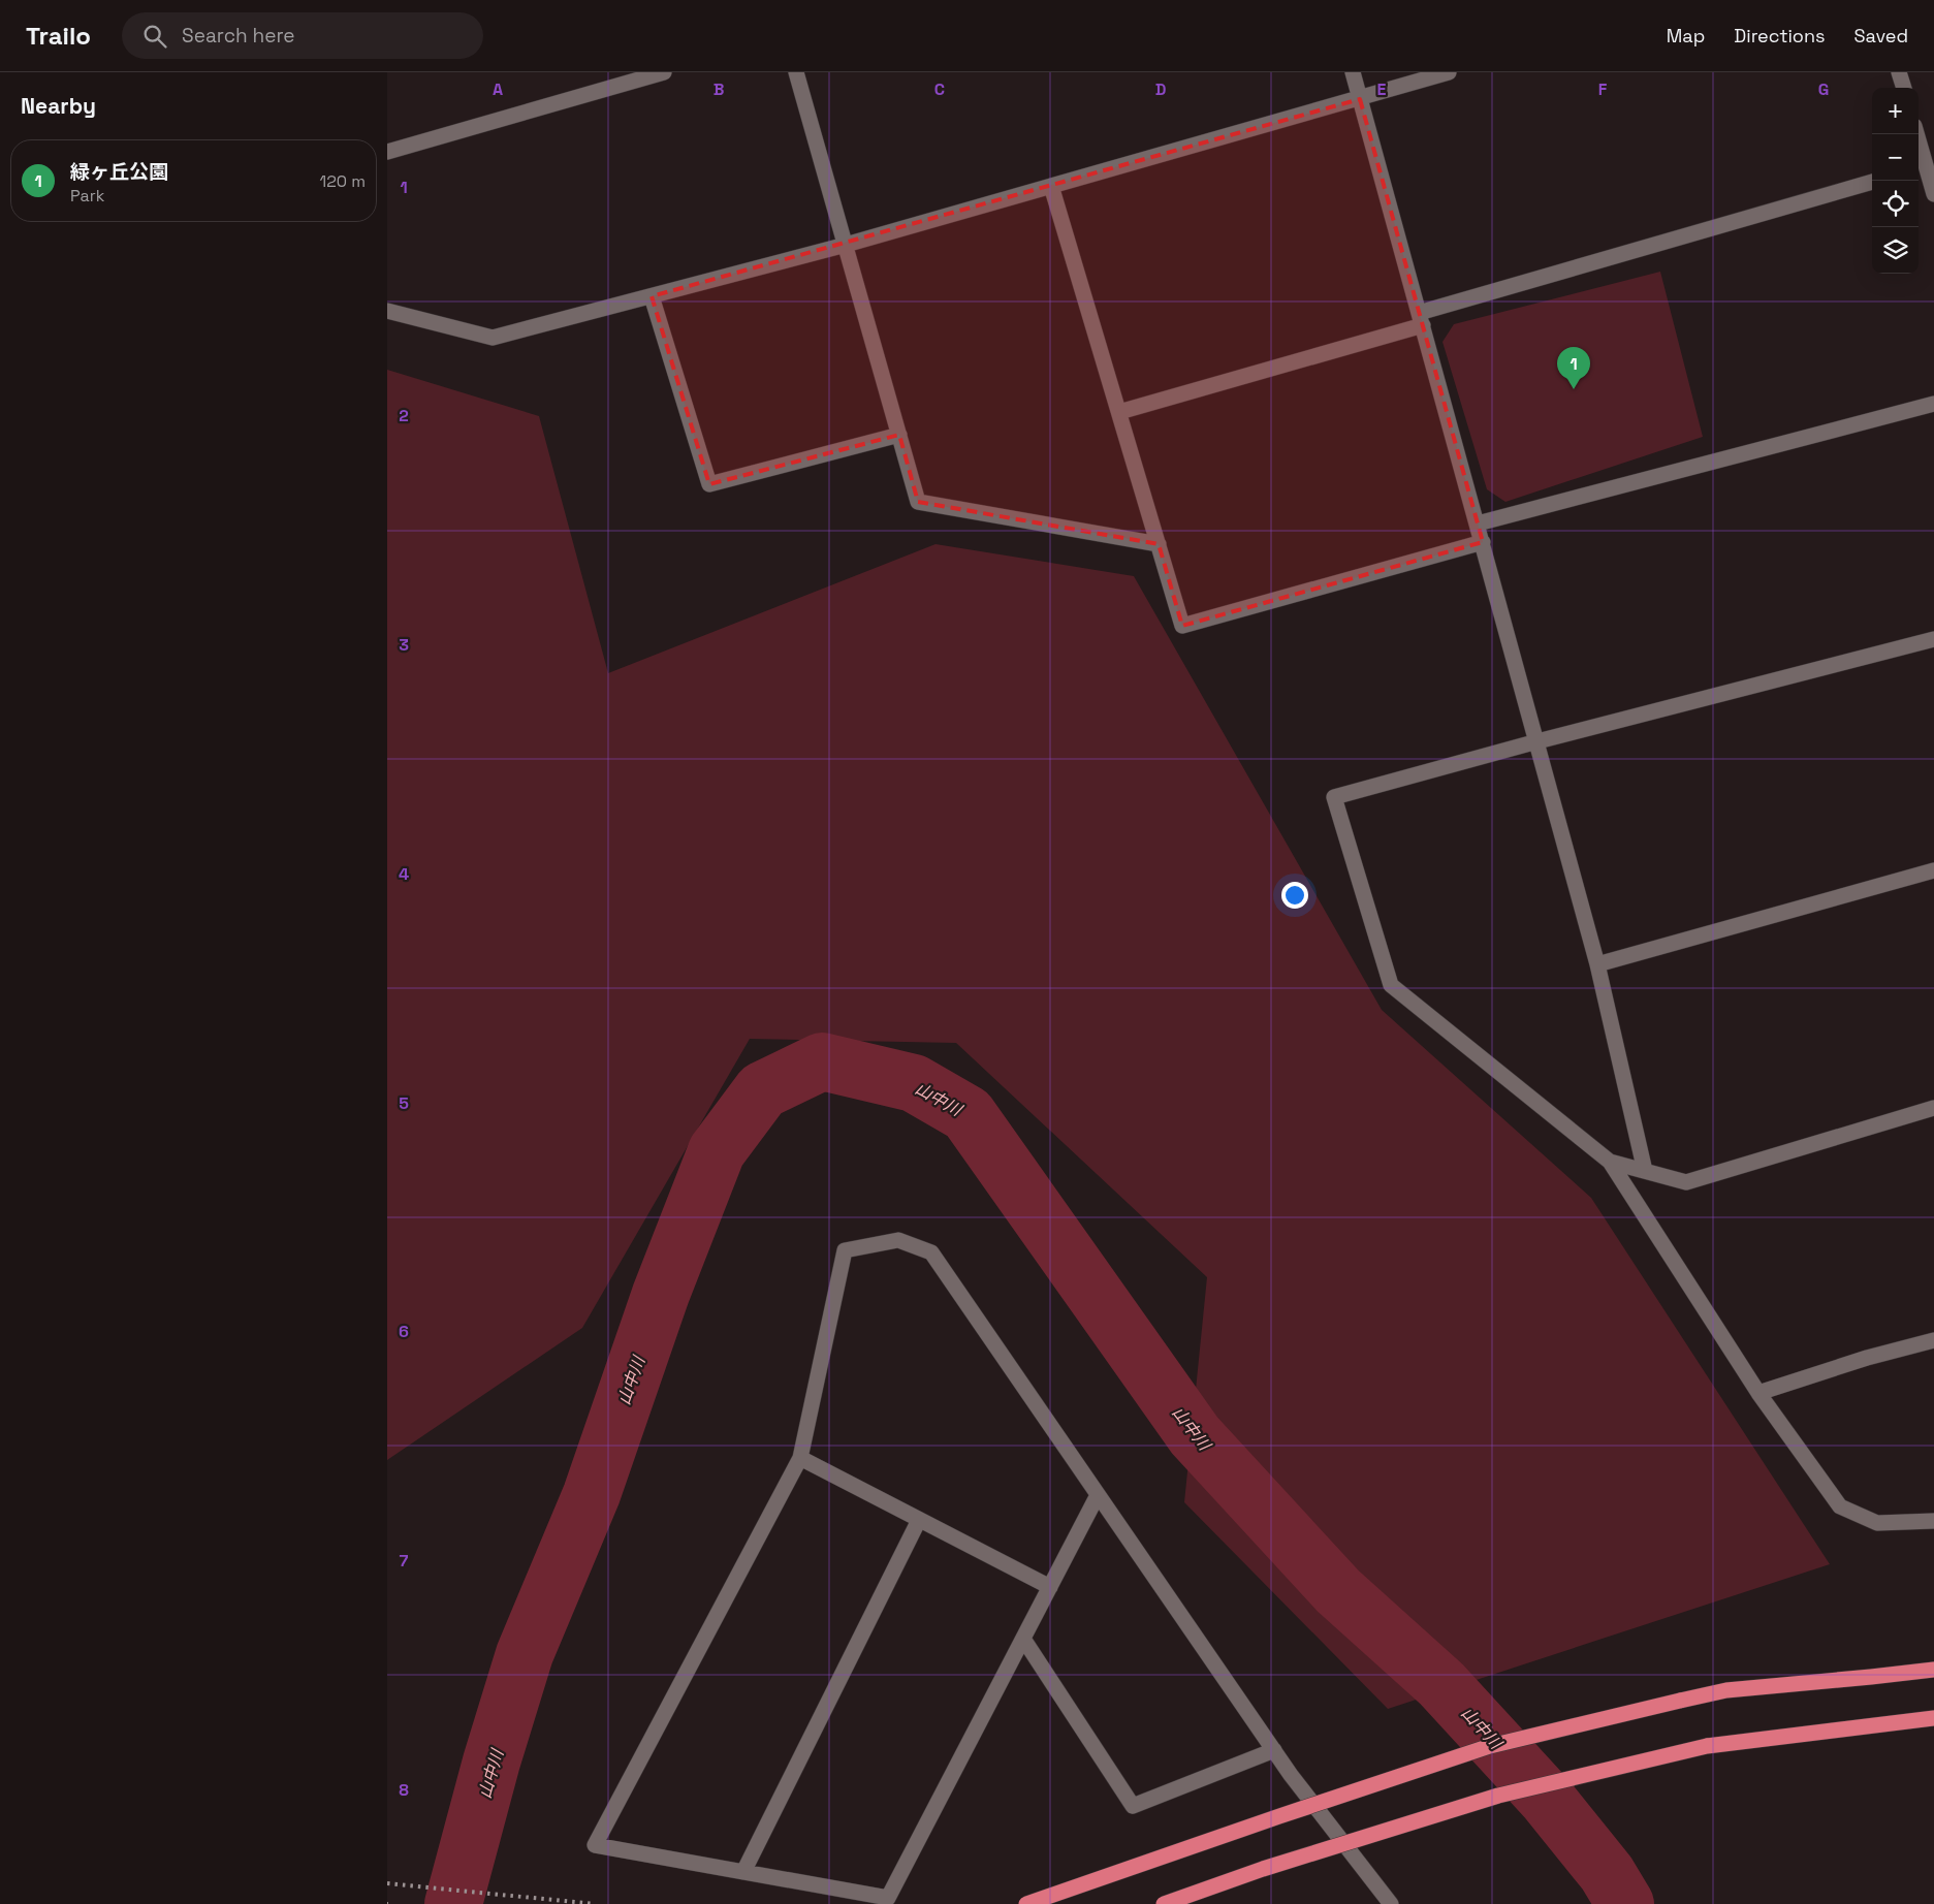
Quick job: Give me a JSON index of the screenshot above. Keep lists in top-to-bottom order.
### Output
{
  "water": ["山中川"],
  "page": {
    "header": "Trailo",
    "search": "Search here",
    "nav": ["Map", "Directions", "Saved"],
    "heading": "Nearby",
    "map_buttons": ["+", "−"],
    "list": [
      {
        "mark": "1",
        "name": "緑ヶ丘公園",
        "note": "Park",
        "value": "120 m"
      }
    ],
    "pins": "1"
  },
  "grid": {
    "columns": [
      "A",
      "B",
      "C",
      "D",
      "E",
      "F",
      "G"
    ],
    "rows": [
      "1",
      "2",
      "3",
      "4",
      "5",
      "6",
      "7",
      "8"
    ]
  }
}
